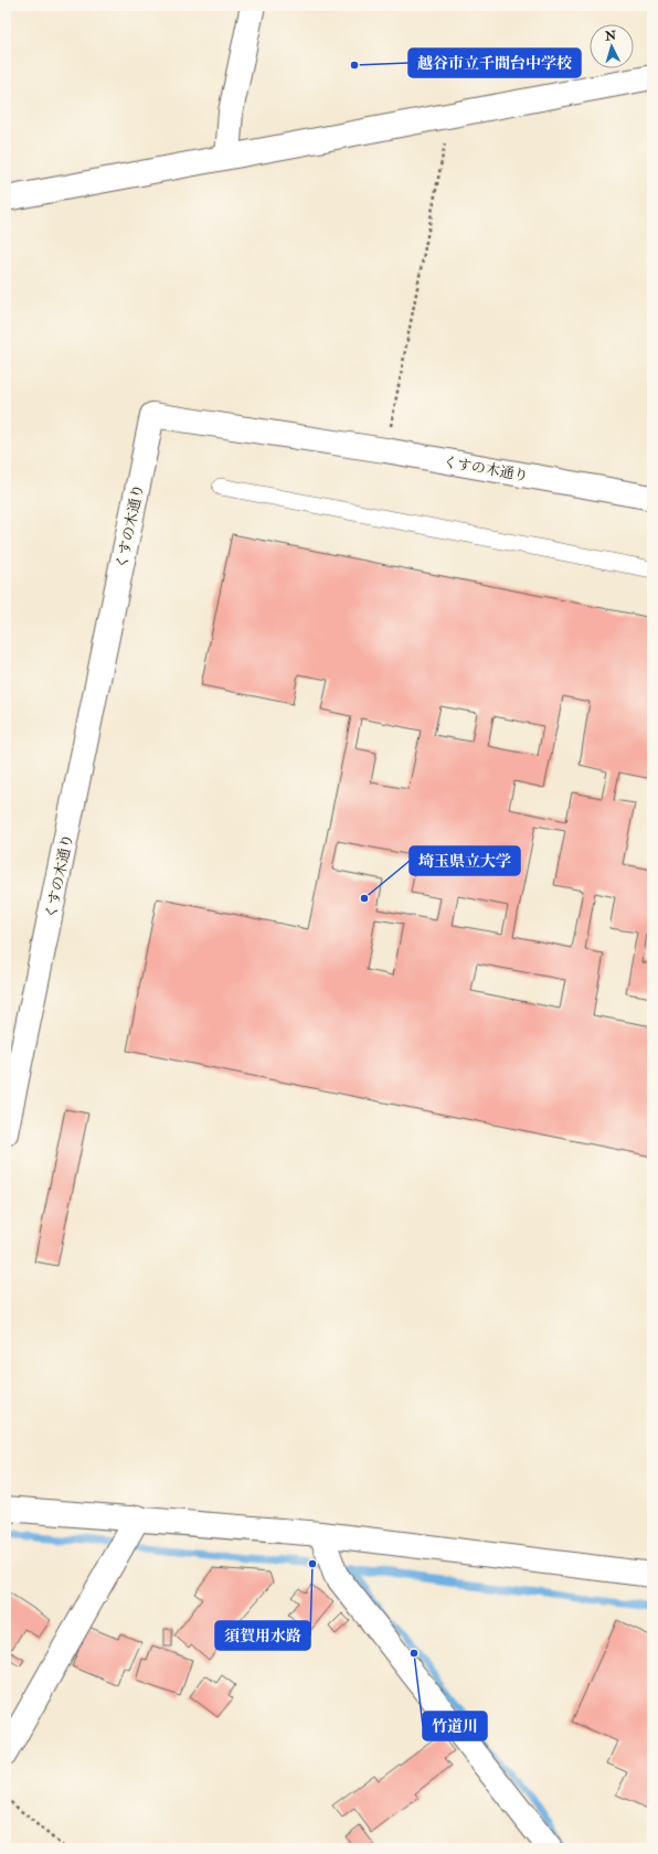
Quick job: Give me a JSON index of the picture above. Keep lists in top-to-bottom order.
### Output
{
  "streets": {
    "street": ["くすの木通り"]
  },
  "places": [
    "越谷市立千間台中学校",
    "埼玉県立大学",
    "須賀用水路",
    "竹道川"
  ],
  "north": "top"
}
